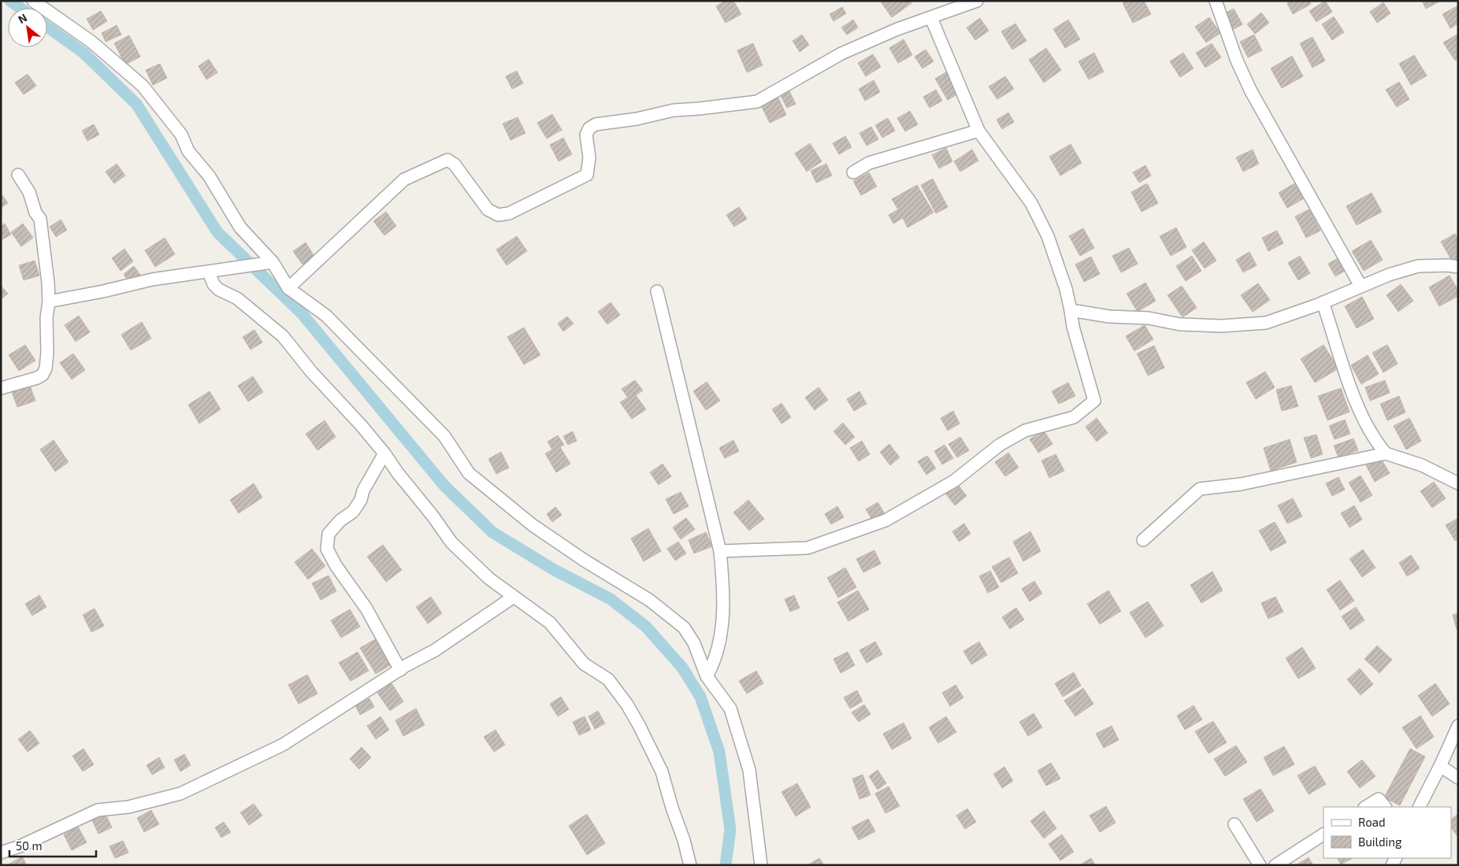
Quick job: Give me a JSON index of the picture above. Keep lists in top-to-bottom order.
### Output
{
  "legend": ["Road", "Building"],
  "scale_bar": "50 m",
  "north": "top left"
}
